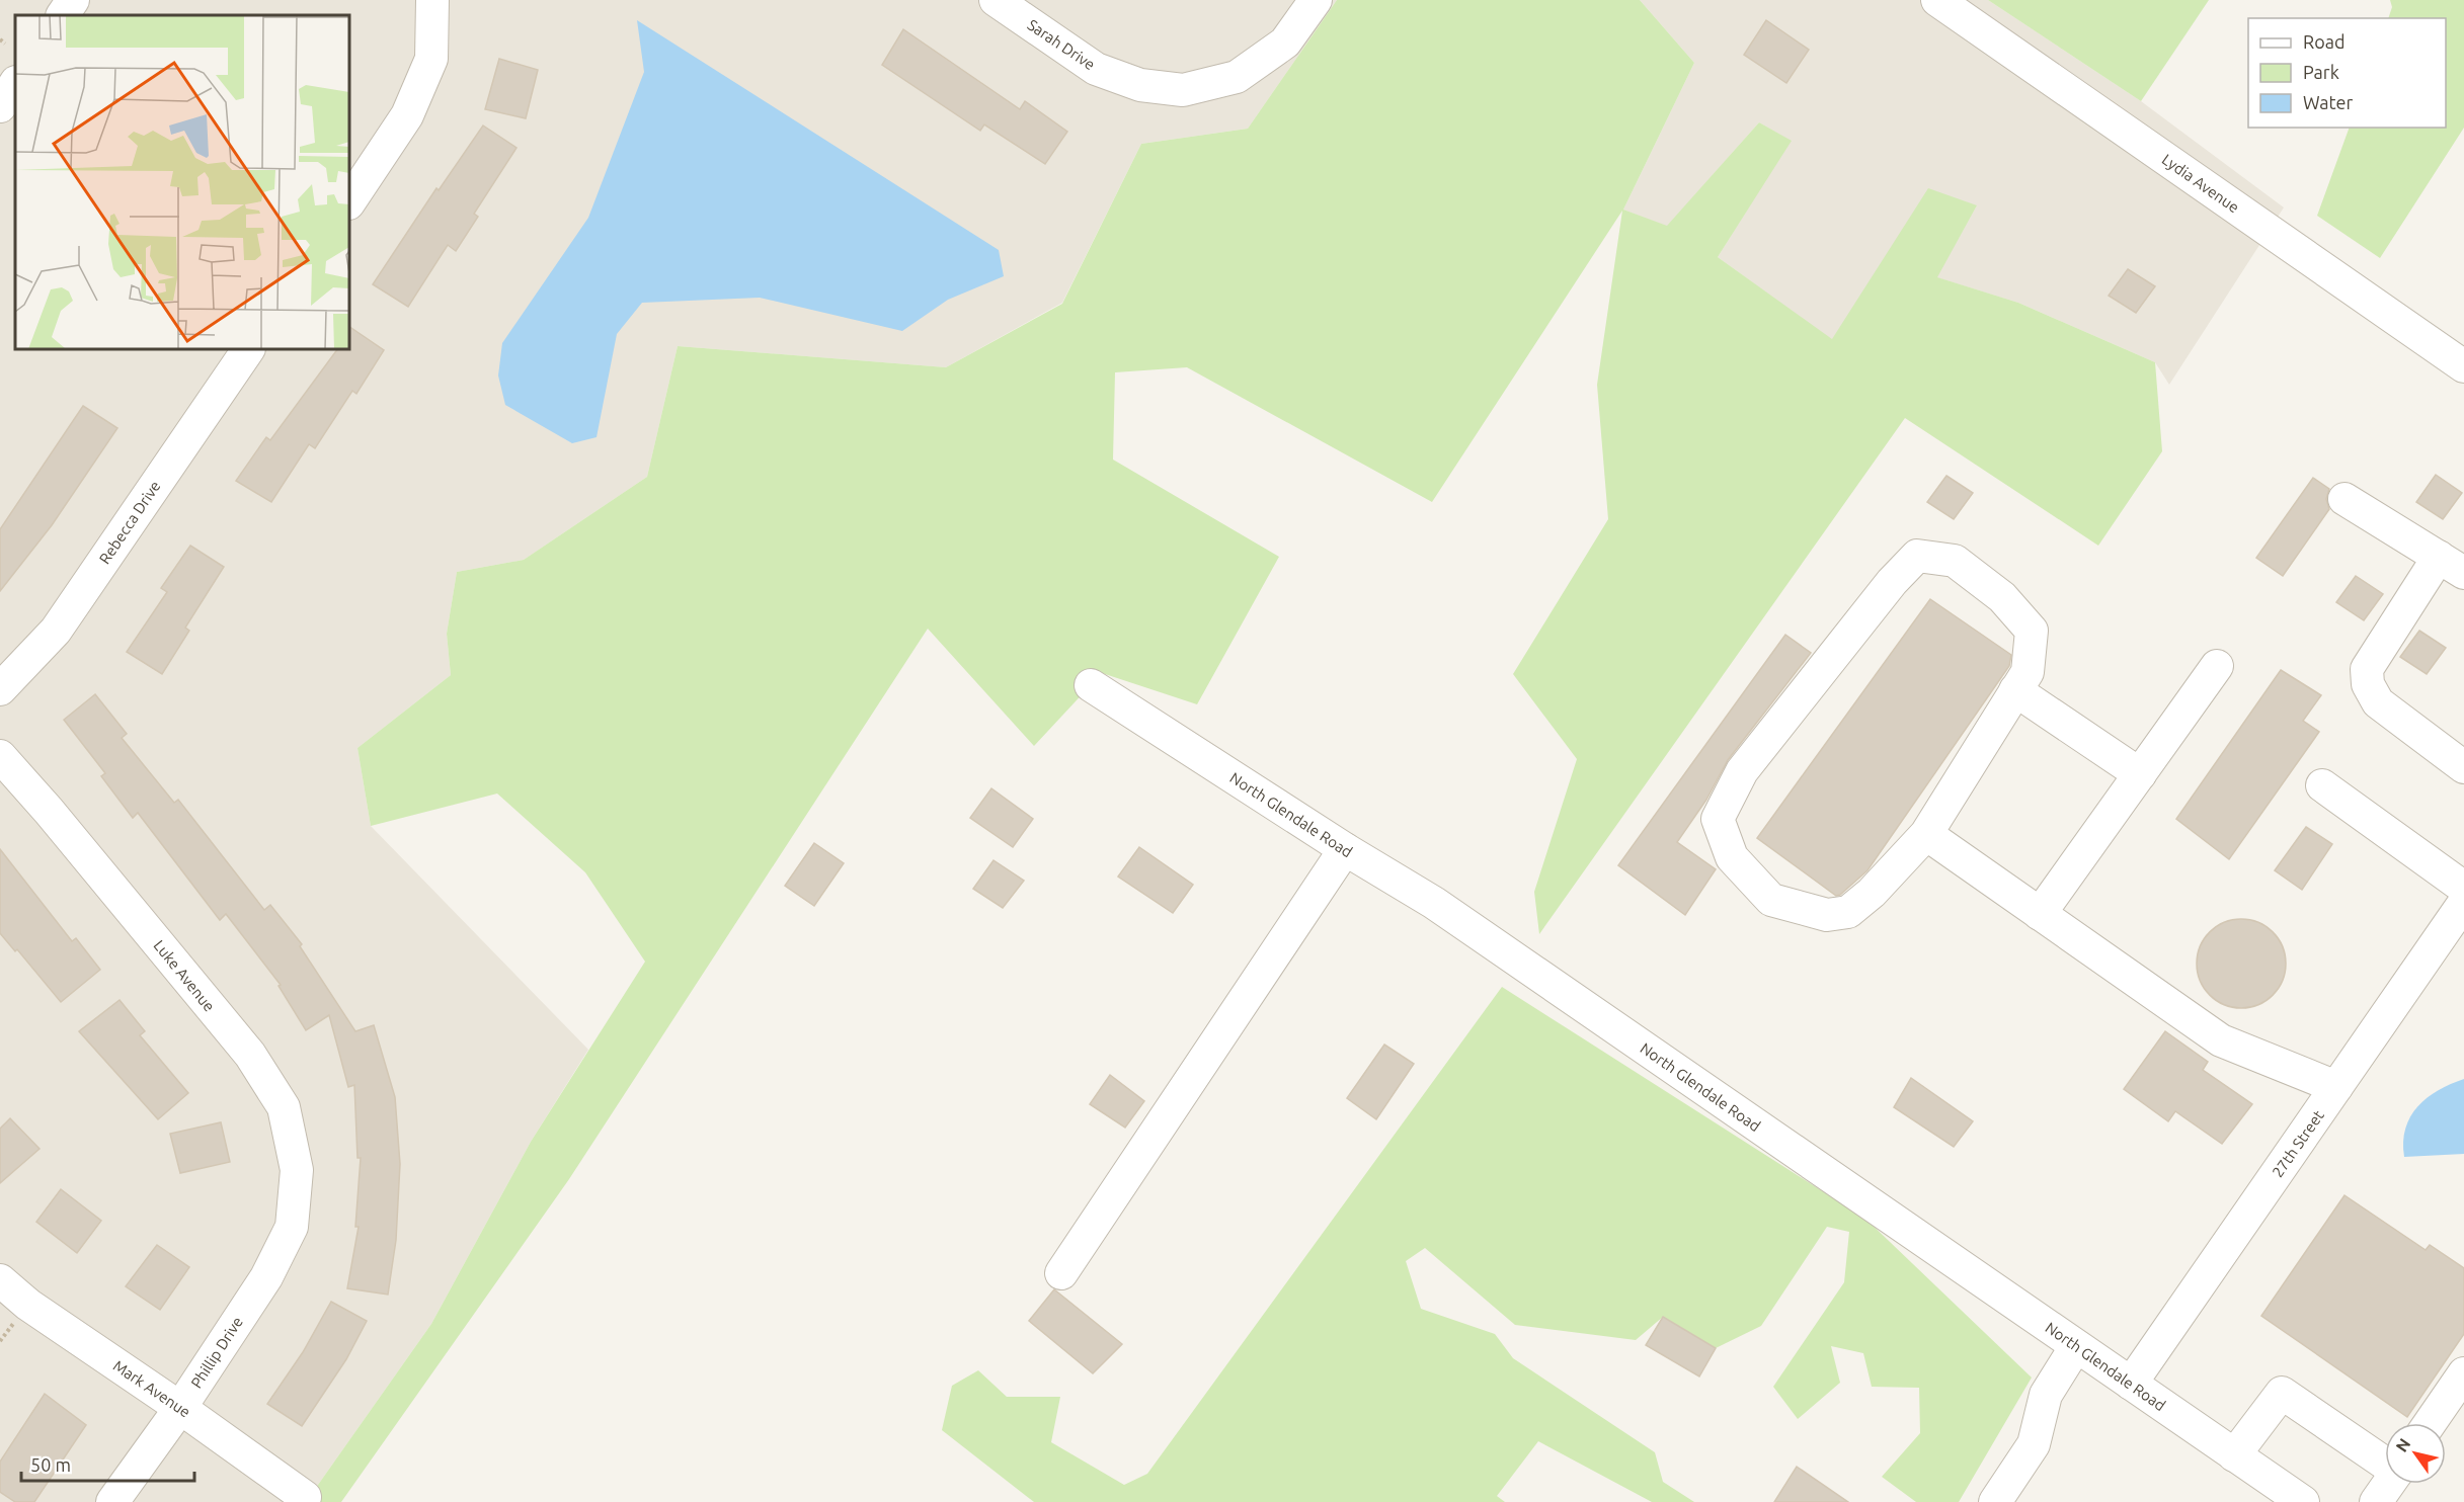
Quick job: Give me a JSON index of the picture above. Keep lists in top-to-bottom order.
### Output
{
  "streets": {
    "street": [
      "Sarah Drive",
      "Lydia Avenue",
      "Rebecca Drive",
      "North Glendale Road",
      "Luke Avenue",
      "27th Street",
      "Phillip Drive",
      "Mark Avenue"
    ]
  },
  "crossings": [
    ["North Glendale Road", "27th Street"],
    ["Luke Avenue", "Phillip Drive"],
    ["Phillip Drive", "Mark Avenue"]
  ],
  "legend": ["Road", "Park", "Water"],
  "scale_bar": "50 m",
  "north": "top left"
}
